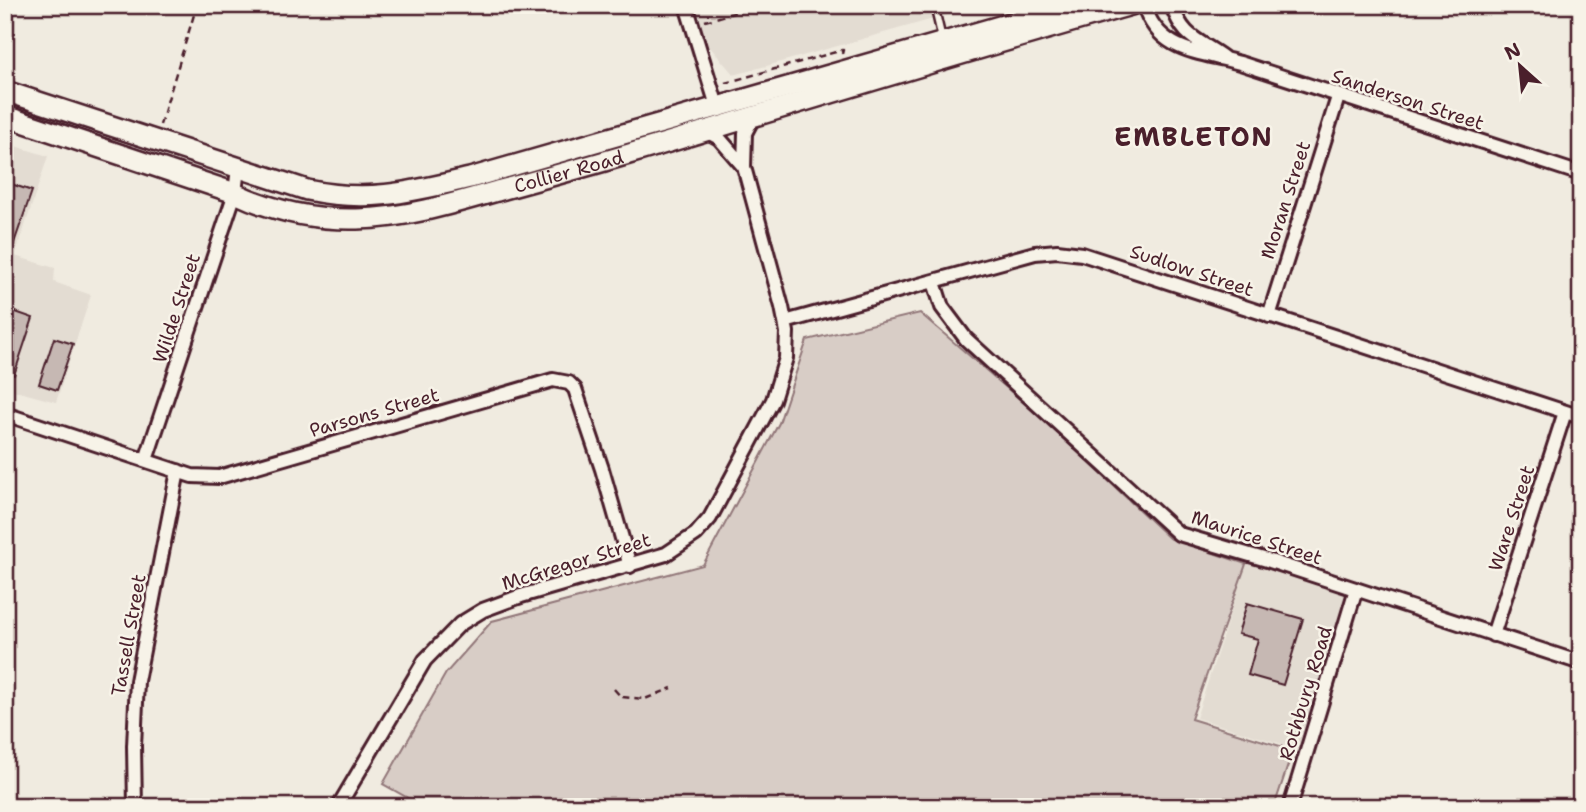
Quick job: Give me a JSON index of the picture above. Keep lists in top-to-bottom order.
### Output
{
  "streets": {
    "main road": ["Collier Road"],
    "street": [
      "Sanderson Street",
      "Moran Street",
      "Sudlow Street",
      "Wilde Street",
      "Parsons Street",
      "Ware Street",
      "Maurice Street",
      "McGregor Street",
      "Tassell Street",
      "Rothbury Road"
    ]
  },
  "crossings": [
    ["Sanderson Street", "Moran Street"],
    ["Collier Road", "Wilde Street"],
    ["Collier Road", "McGregor Street"],
    ["Moran Street", "Sudlow Street"],
    ["Sudlow Street", "Ware Street"],
    ["Sudlow Street", "Maurice Street"],
    ["Sudlow Street", "McGregor Street"],
    ["Wilde Street", "Parsons Street"],
    ["Parsons Street", "McGregor Street"],
    ["Parsons Street", "Tassell Street"],
    ["Ware Street", "Maurice Street"],
    ["Maurice Street", "Rothbury Road"]
  ],
  "districts": ["EMBLETON"],
  "north": "top left"
}
